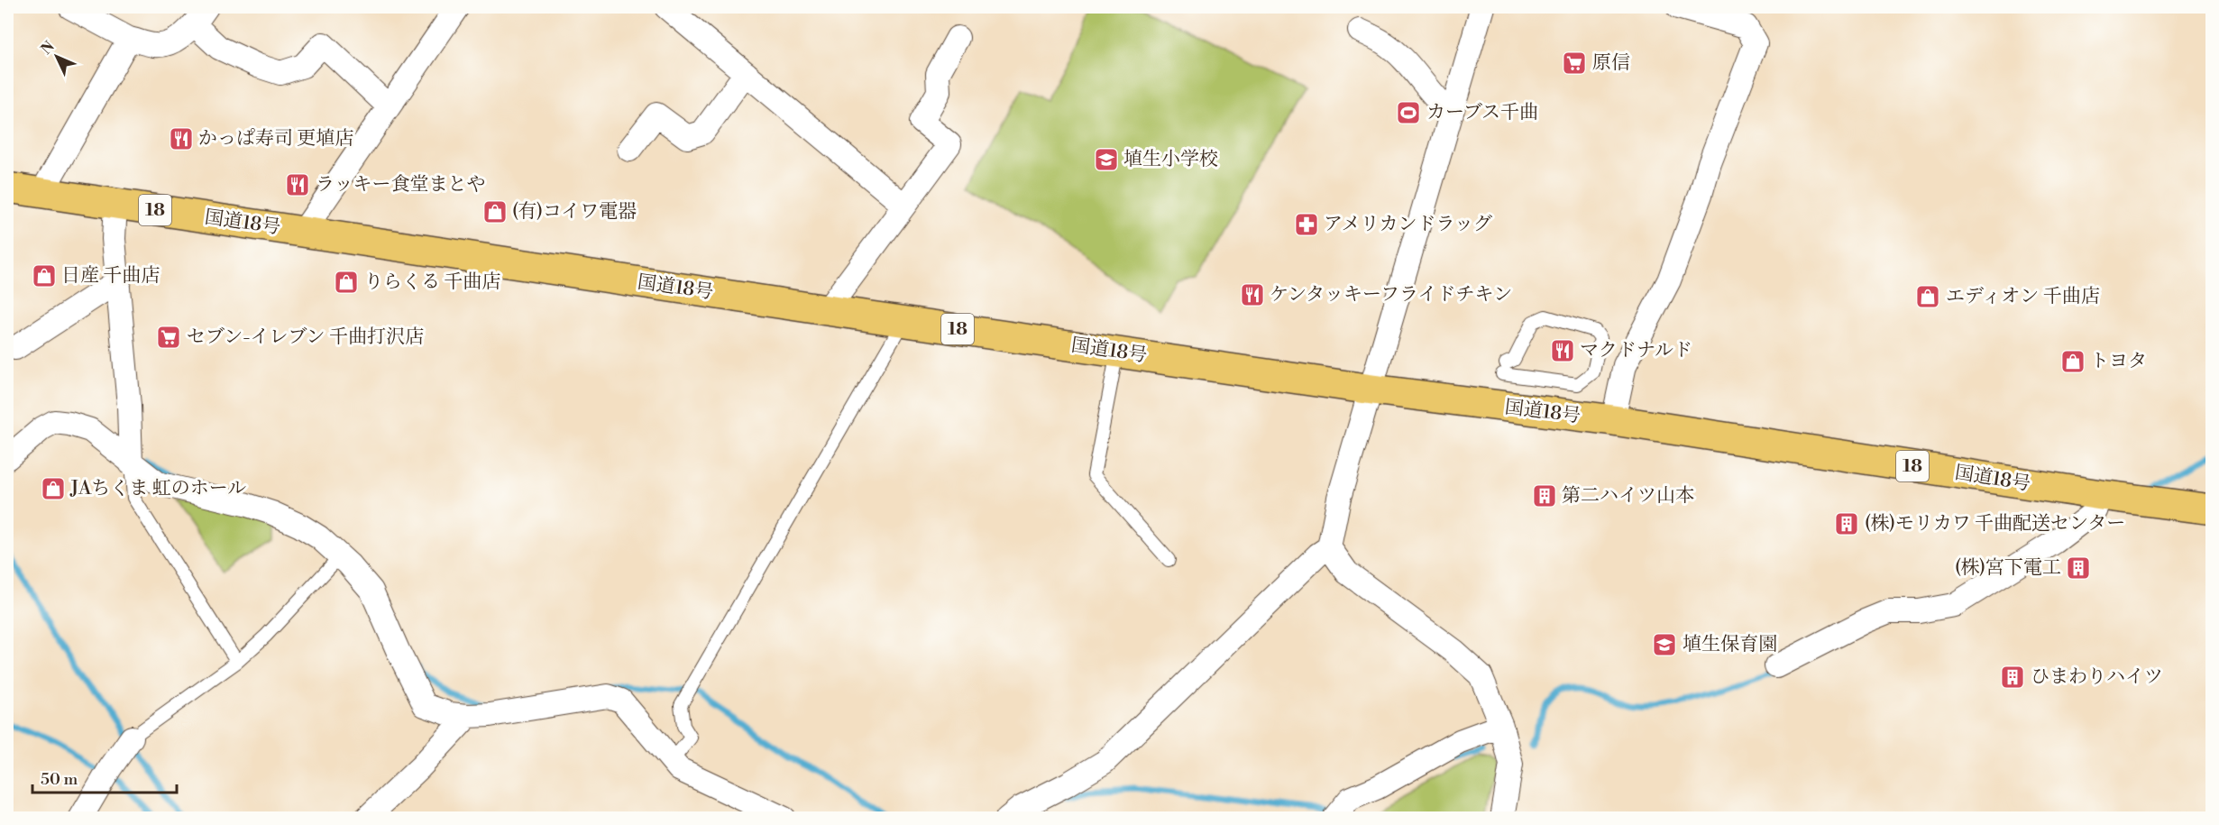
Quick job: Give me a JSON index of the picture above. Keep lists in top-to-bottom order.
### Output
{
  "streets": {
    "highway": ["18", "国道18号"]
  },
  "places": {
    "supermarket": ["原信", "セブン-イレブン 千曲打沢店"],
    "sports": ["カーブス千曲"],
    "restaurant": [
      "かっぱ寿司 更埴店",
      "ラッキー食堂まとや",
      "ケンタッキーフライドチキン",
      "マクドナルド"
    ],
    "school or university": ["埴生小学校", "埴生保育園"],
    "shop": [
      "(有)コイワ電器",
      "日産 千曲店",
      "りらくる 千曲店",
      "エディオン 千曲店",
      "トヨタ",
      "JAちくま 虹のホール"
    ],
    "pharmacy": ["アメリカンドラッグ"],
    "building": [
      "第二ハイツ山本",
      "(株)モリカワ 千曲配送センター",
      "(株)宮下電工",
      "ひまわりハイツ"
    ]
  },
  "scale_bar": "50 m",
  "north": "top left"
}
